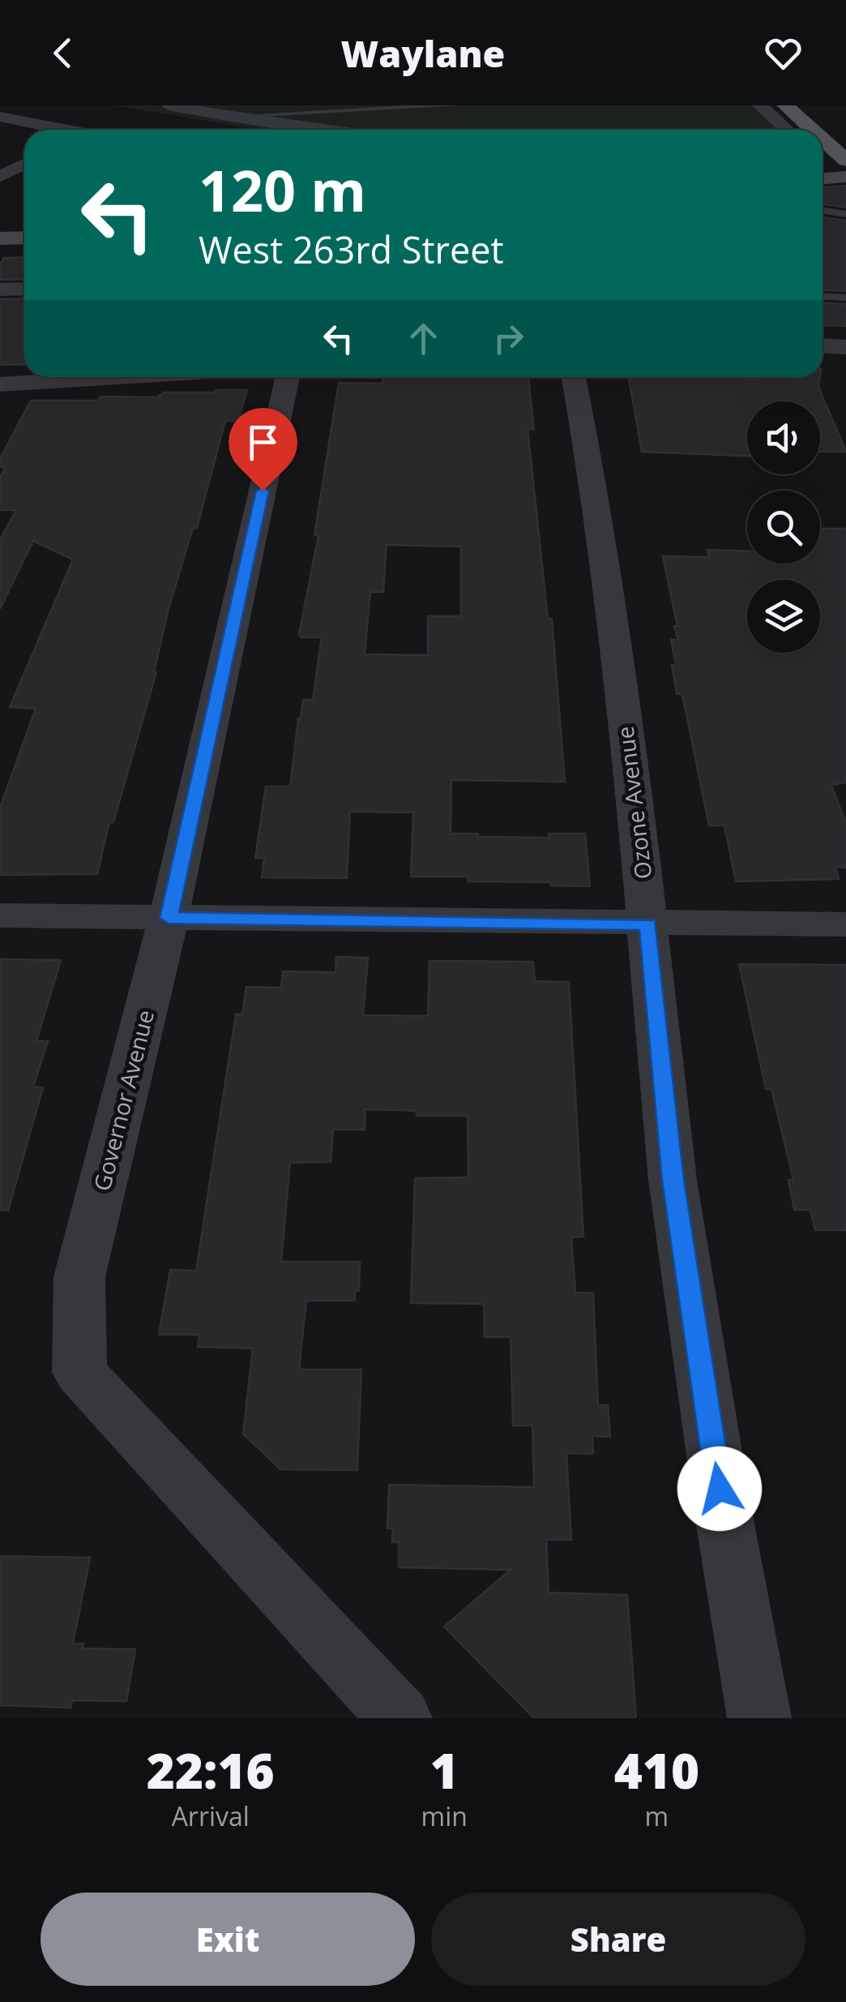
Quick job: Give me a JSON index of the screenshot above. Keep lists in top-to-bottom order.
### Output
{
  "streets": {
    "street": ["Ozone Avenue", "Governor Avenue"]
  },
  "page": {
    "header": "Waylane",
    "turn": ["120 m", "West 263rd Street"],
    "eta": [
      "22:16",
      "Arrival",
      "1",
      "min",
      "410",
      "m"
    ],
    "buttons": ["Exit", "Share"]
  }
}
